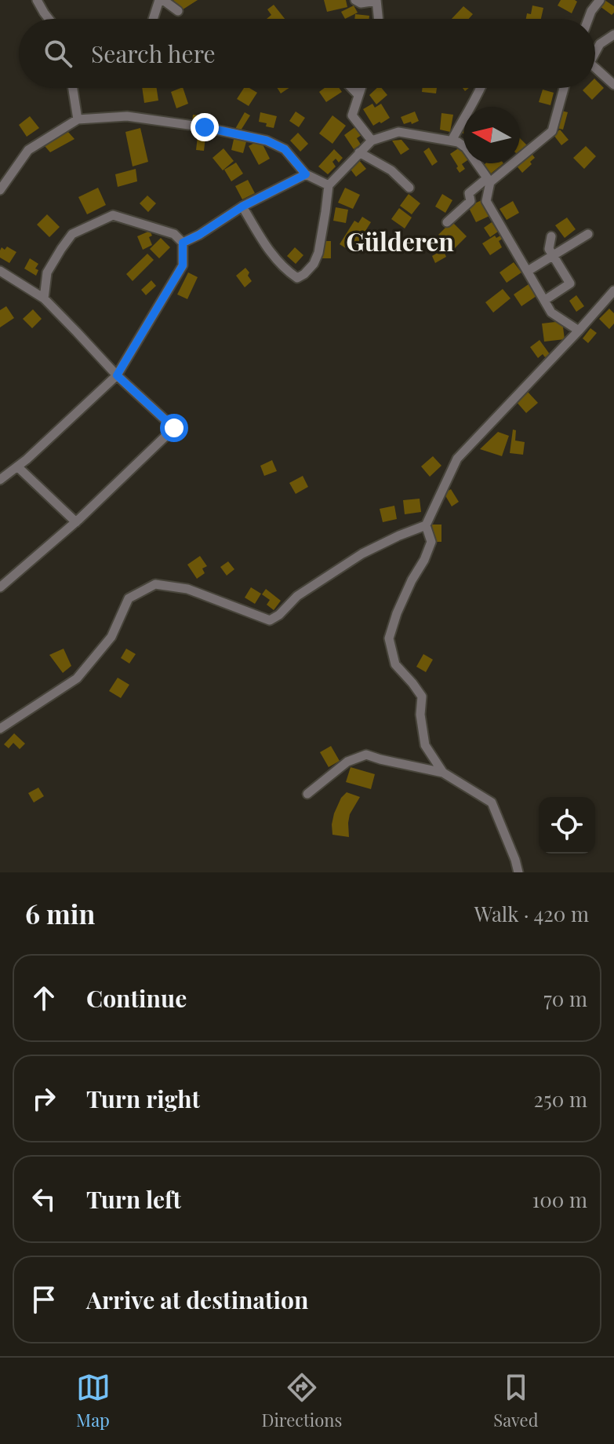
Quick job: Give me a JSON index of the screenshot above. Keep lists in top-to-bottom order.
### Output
{
  "districts": ["Gülderen"],
  "north": "left",
  "page": {
    "search": "Search here",
    "heading": ["6 min", "Walk · 420 m"],
    "list": [
      ["Continue", "70 m"],
      ["Turn right", "250 m"],
      ["Turn left", "100 m"],
      "Arrive at destination"
    ],
    "nav": ["Map", "Directions", "Saved"]
  }
}
